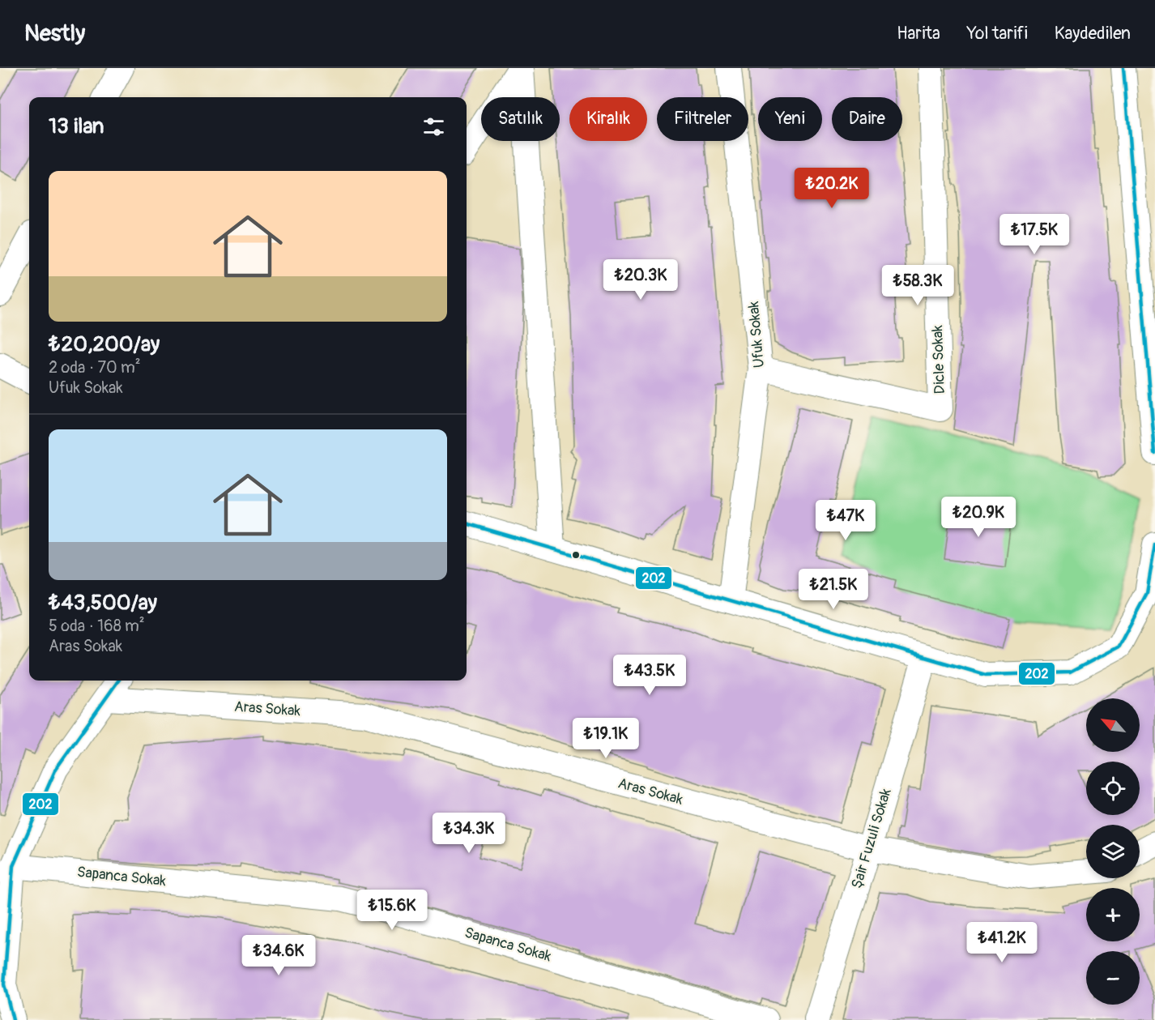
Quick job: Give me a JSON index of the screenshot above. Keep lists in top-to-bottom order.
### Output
{
  "streets": {
    "street": [
      "Ufuk Sokak",
      "Dicle Sokak",
      "Aras Sokak",
      "Şair Fuzuli Sokak",
      "Sapanca Sokak"
    ]
  },
  "crossings": [
    ["Ufuk Sokak", "Dicle Sokak"],
    ["Aras Sokak", "Şair Fuzuli Sokak"]
  ],
  "lines": ["transit line 202"],
  "north": "top left",
  "page": {
    "header": "Nestly",
    "nav": ["Harita", "Yol tarifi", "Kaydedilen"],
    "chip": [
      "Satılık",
      "Kiralık",
      "Filtreler",
      "Yeni",
      "Daire"
    ],
    "heading": "13 ilan",
    "list": [
      {
        "name": "₺20,200/ay",
        "note": "2 oda · 70 m² · Ufuk Sokak"
      },
      {
        "name": "₺43,500/ay",
        "note": "5 oda · 168 m² · Aras Sokak"
      }
    ],
    "price": [
      "₺20.2K",
      "₺17.5K",
      "₺20.3K",
      "₺58.3K",
      "₺20.9K",
      "₺47K",
      "₺21.5K",
      "₺43.5K",
      "₺19.1K",
      "₺34.3K",
      "₺15.6K",
      "₺41.2K",
      "₺34.6K"
    ],
    "map_buttons": ["+", "−"]
  }
}
